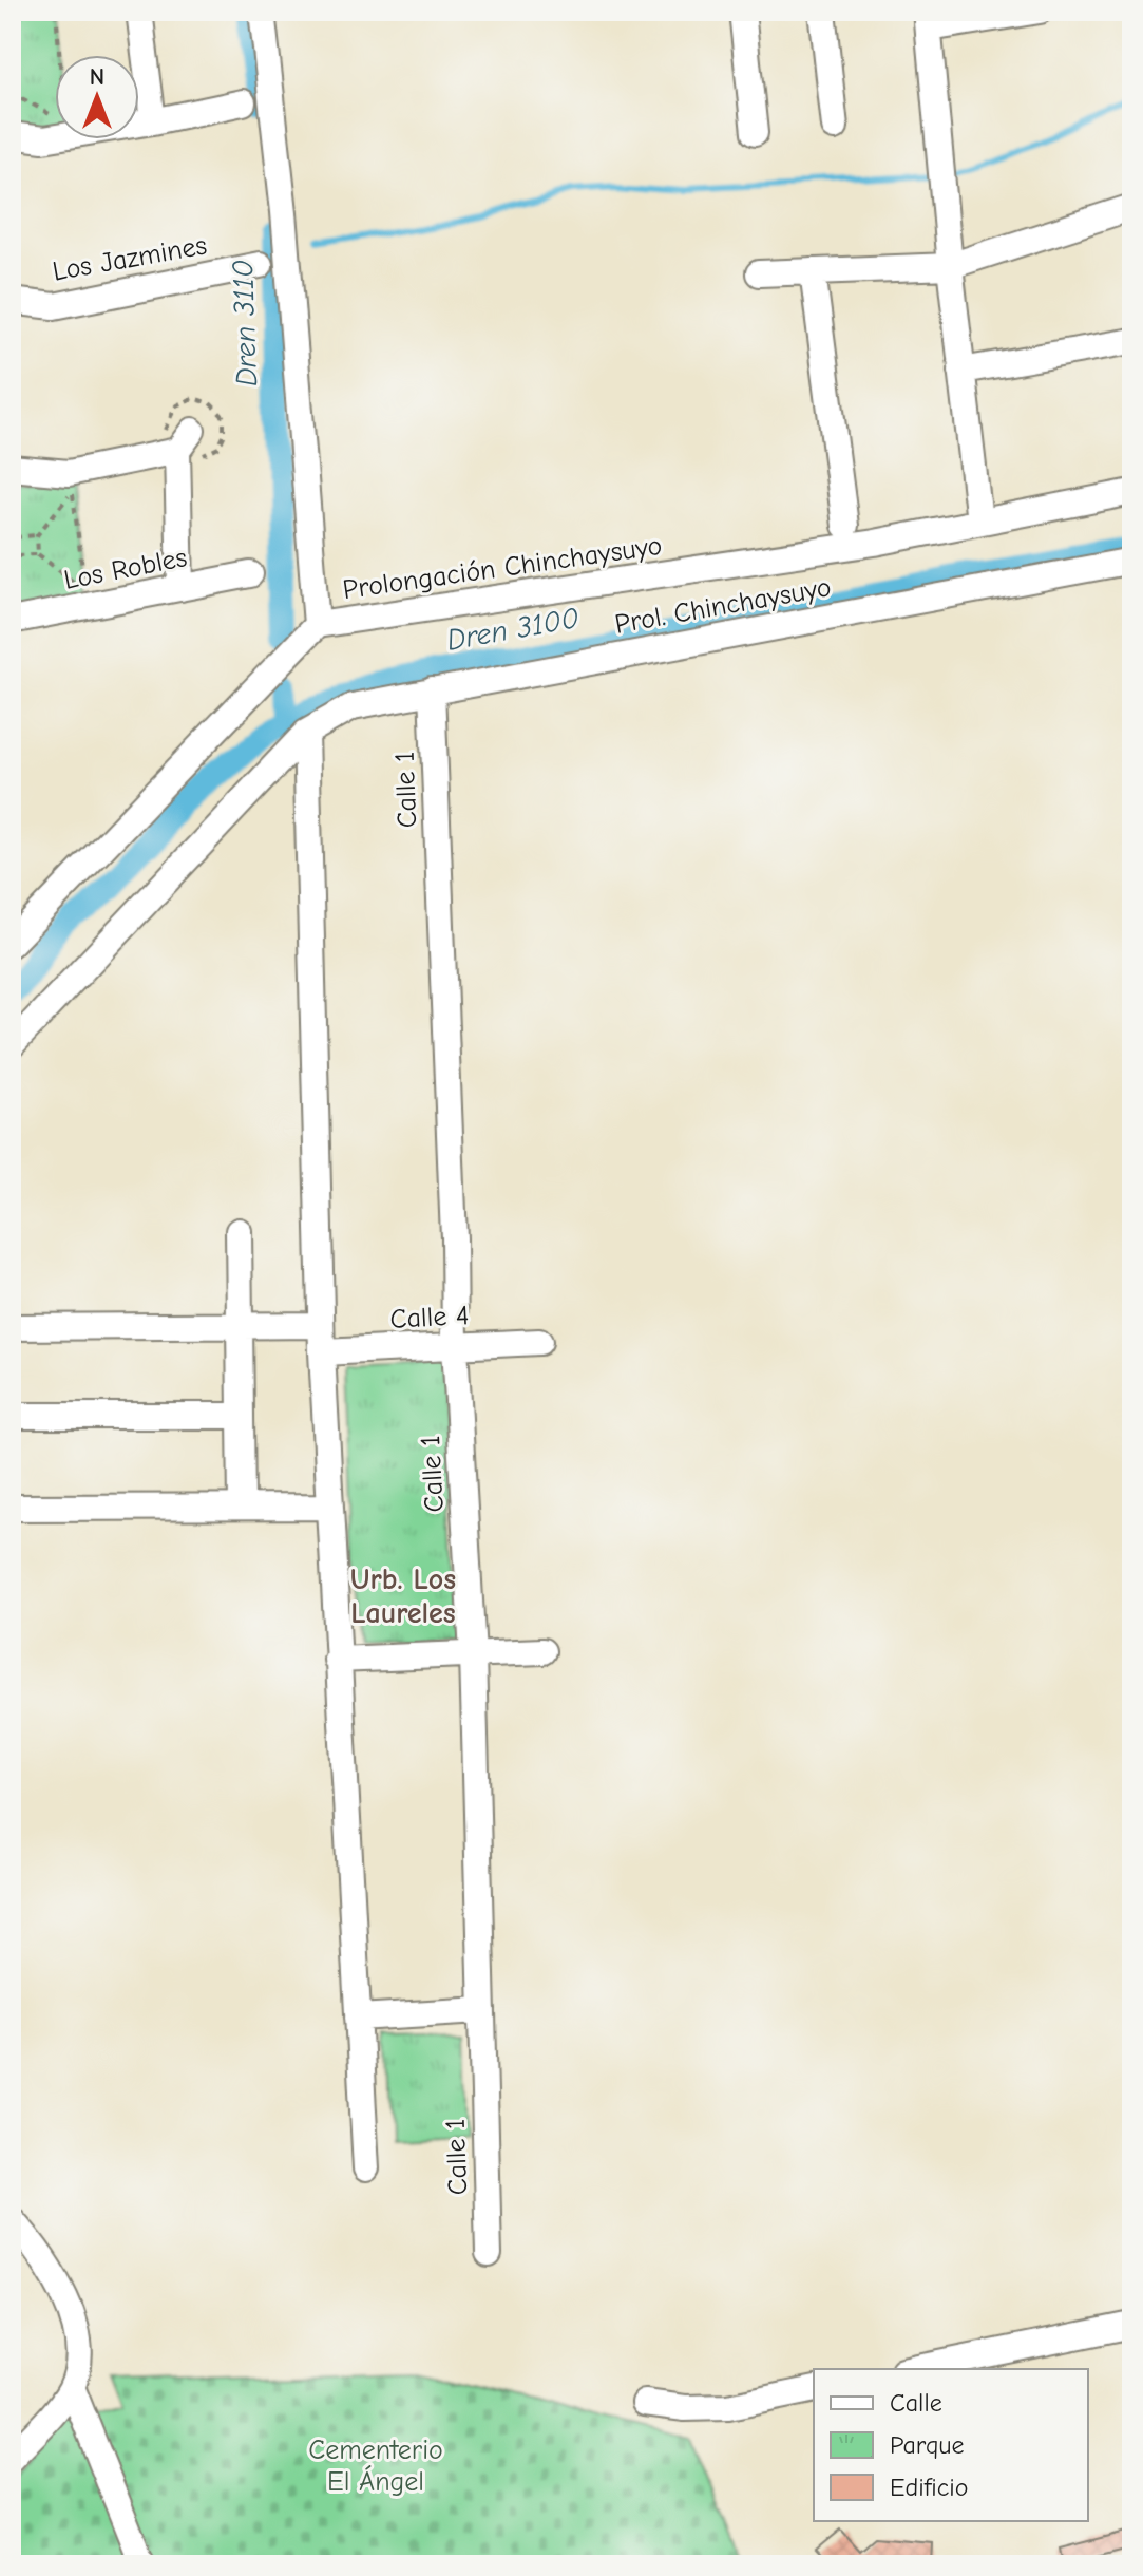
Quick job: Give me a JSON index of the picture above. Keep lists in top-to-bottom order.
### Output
{
  "streets": {
    "street": [
      "Los Jazmines",
      "Prolongación Chinchaysuyo",
      "Los Robles",
      "Prol. Chinchaysuyo",
      "Calle 1",
      "Calle 4"
    ]
  },
  "crossings": [
    ["Prol. Chinchaysuyo", "Calle 1"],
    ["Calle 1", "Calle 4"]
  ],
  "districts": ["Urb. Los Laureles"],
  "water": ["Dren 3110", "Dren 3100"],
  "parks": ["Cementerio El Ángel"],
  "legend": ["Calle", "Parque", "Edificio"],
  "north": "top"
}
